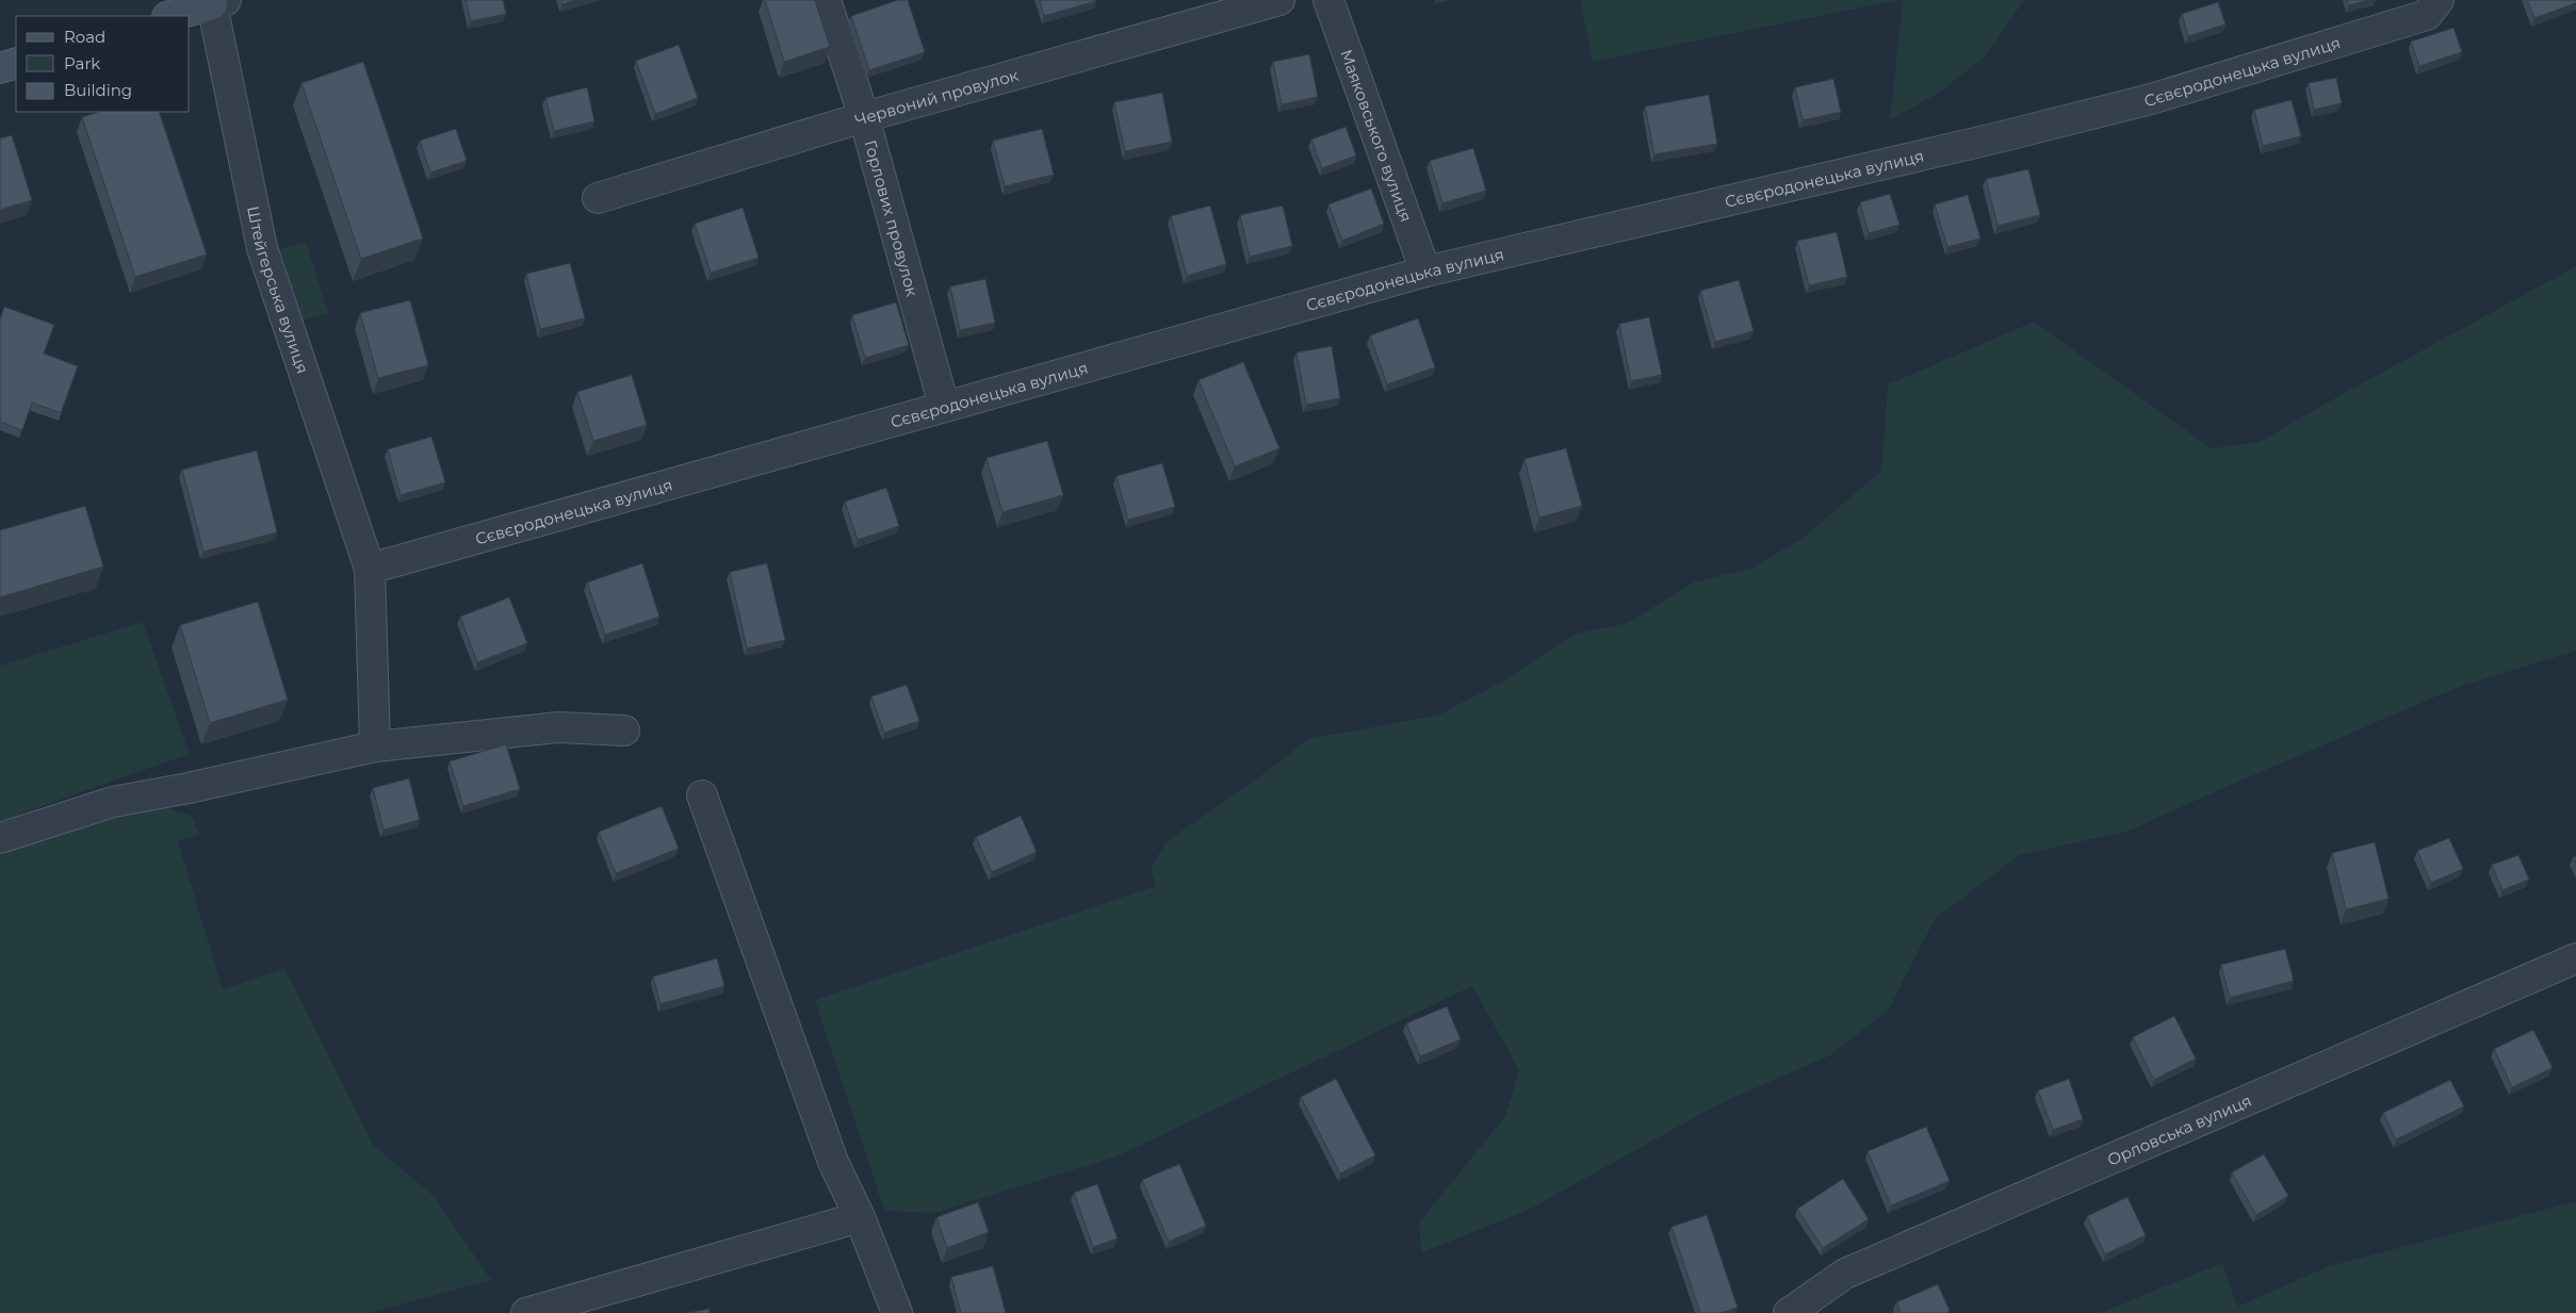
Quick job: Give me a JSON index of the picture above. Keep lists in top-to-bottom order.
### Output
{
  "streets": {
    "street": [
      "Сєвєродонецька вулиця",
      "Червоний провулок",
      "Маяковського вулиця",
      "Горлових провулок",
      "Штейгерська вулиця",
      "Орловська вулиця"
    ]
  },
  "crossings": [
    ["Сєвєродонецька вулиця", "Маяковського вулиця"],
    ["Сєвєродонецька вулиця", "Горлових провулок"],
    ["Сєвєродонецька вулиця", "Штейгерська вулиця"],
    ["Червоний провулок", "Горлових провулок"]
  ],
  "legend": ["Road", "Park", "Building"]
}
